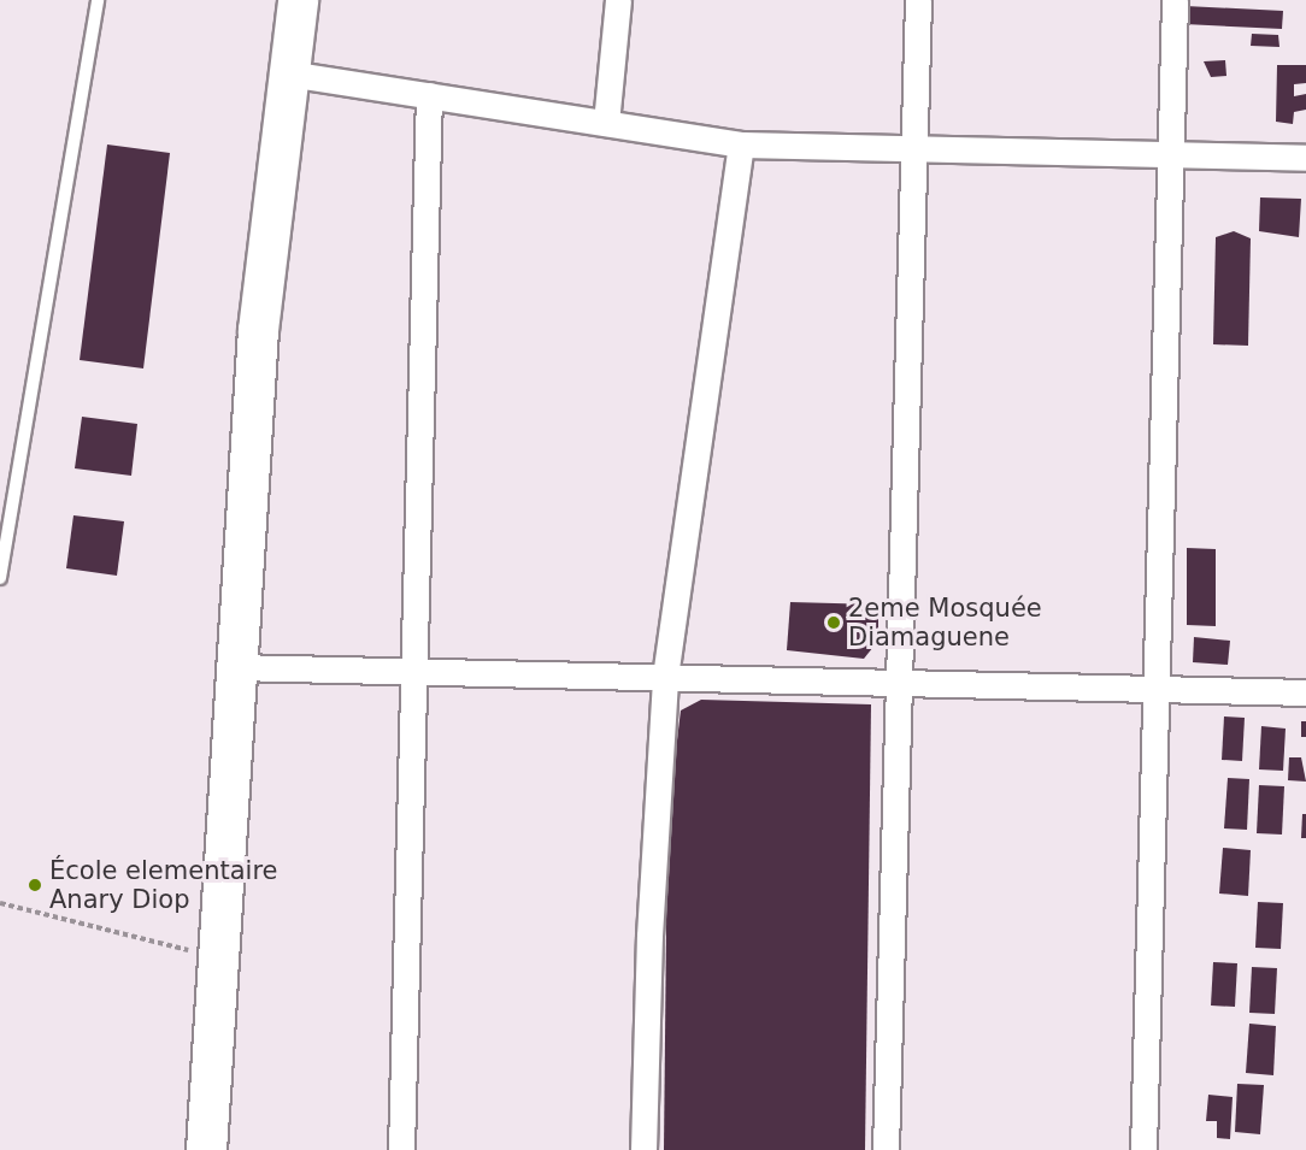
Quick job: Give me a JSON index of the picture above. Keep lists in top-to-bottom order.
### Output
{
  "places": ["2eme Mosquée Diamaguene", "École elementaire Anary Diop"]
}
